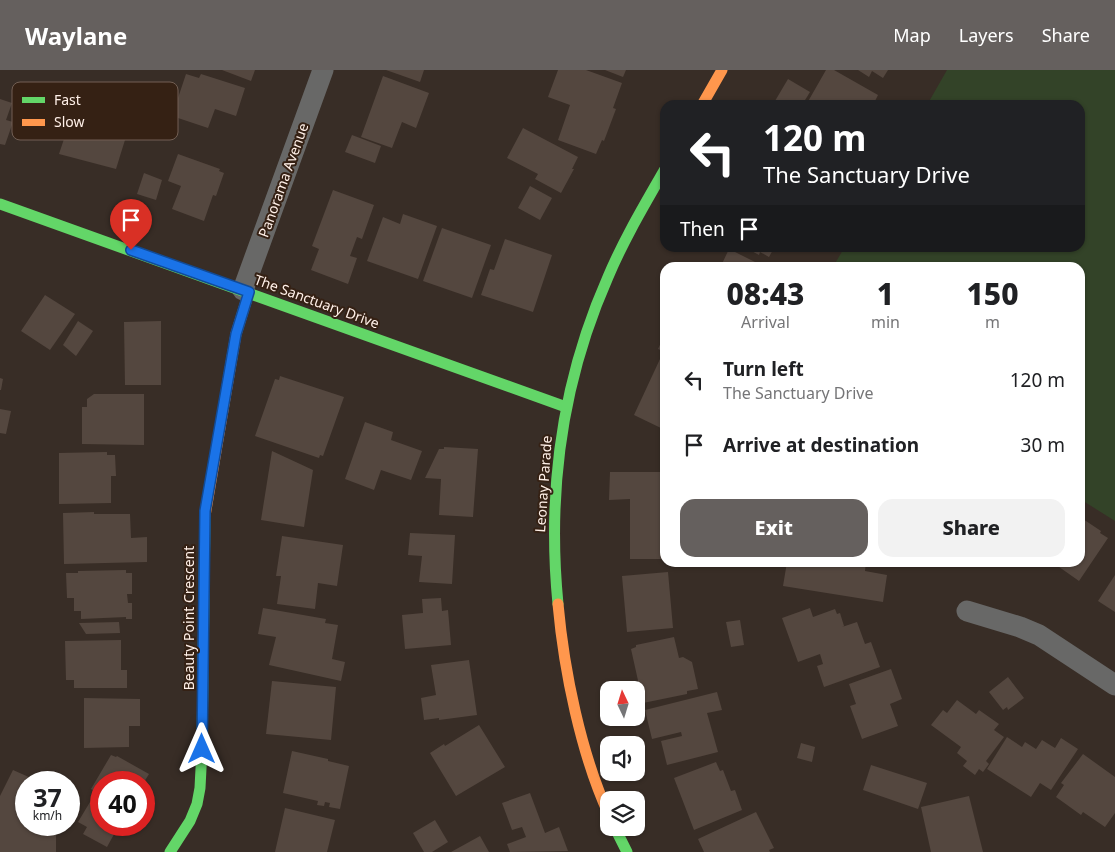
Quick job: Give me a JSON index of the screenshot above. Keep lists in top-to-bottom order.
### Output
{
  "streets": {
    "street": [
      "Panorama Avenue",
      "The Sanctuary Drive",
      "Leonay Parade",
      "Beauty Point Crescent"
    ]
  },
  "crossings": [
    ["Panorama Avenue", "The Sanctuary Drive"],
    ["Panorama Avenue", "Beauty Point Crescent"],
    ["The Sanctuary Drive", "Leonay Parade"],
    ["The Sanctuary Drive", "Beauty Point Crescent"]
  ],
  "legend": ["Fast", "Slow"],
  "north": "top",
  "page": {
    "header": "Waylane",
    "nav": ["Map", "Layers", "Share"],
    "turn": ["120 m", "The Sanctuary Drive"],
    "then": "Then",
    "eta": [
      "08:43",
      "Arrival",
      "1",
      "min",
      "150",
      "m"
    ],
    "list": [
      {
        "name": "Turn left",
        "note": "The Sanctuary Drive",
        "value": "120 m"
      },
      {
        "name": "Arrive at destination",
        "value": "30 m"
      }
    ],
    "buttons": ["Exit", "Share"],
    "speed": "37 km/h",
    "limit": "40"
  }
}
